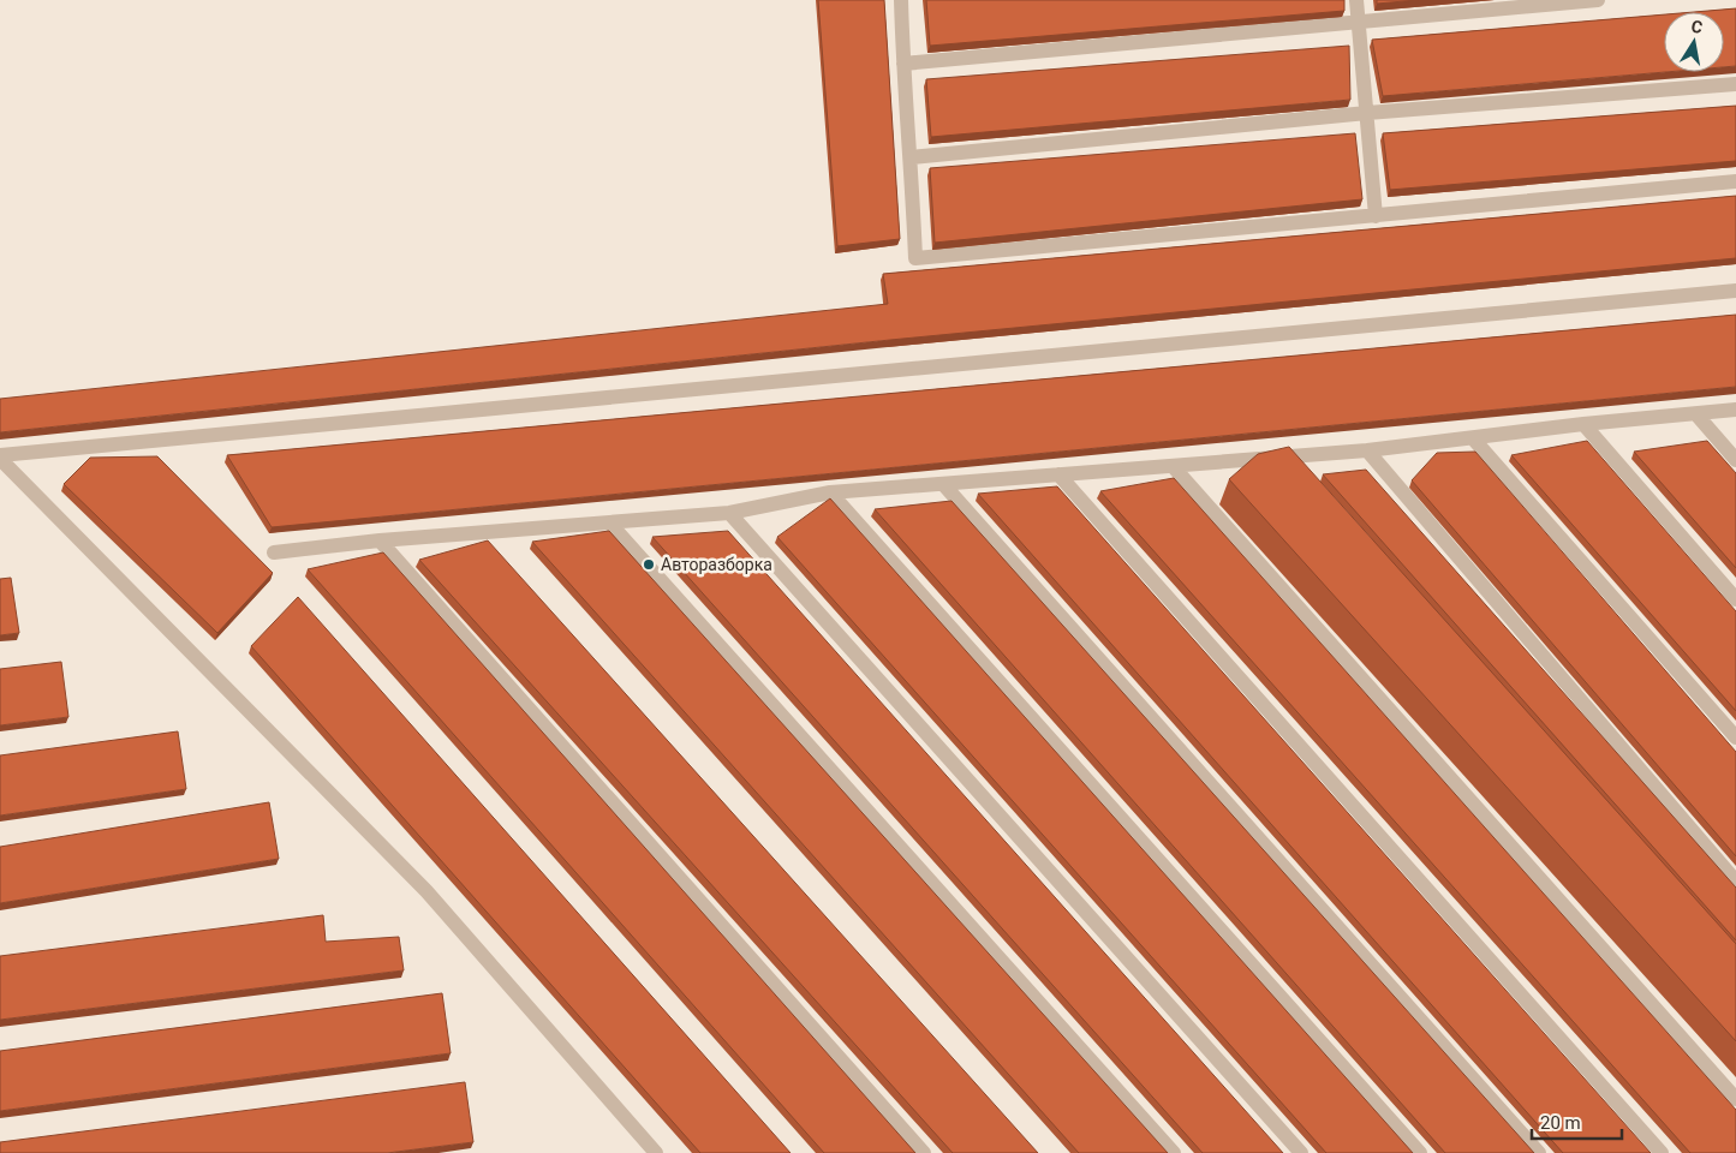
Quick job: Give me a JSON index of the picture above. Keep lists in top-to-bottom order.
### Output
{
  "places": ["Авторазборка"],
  "scale_bar": "20 m",
  "north": "top"
}
